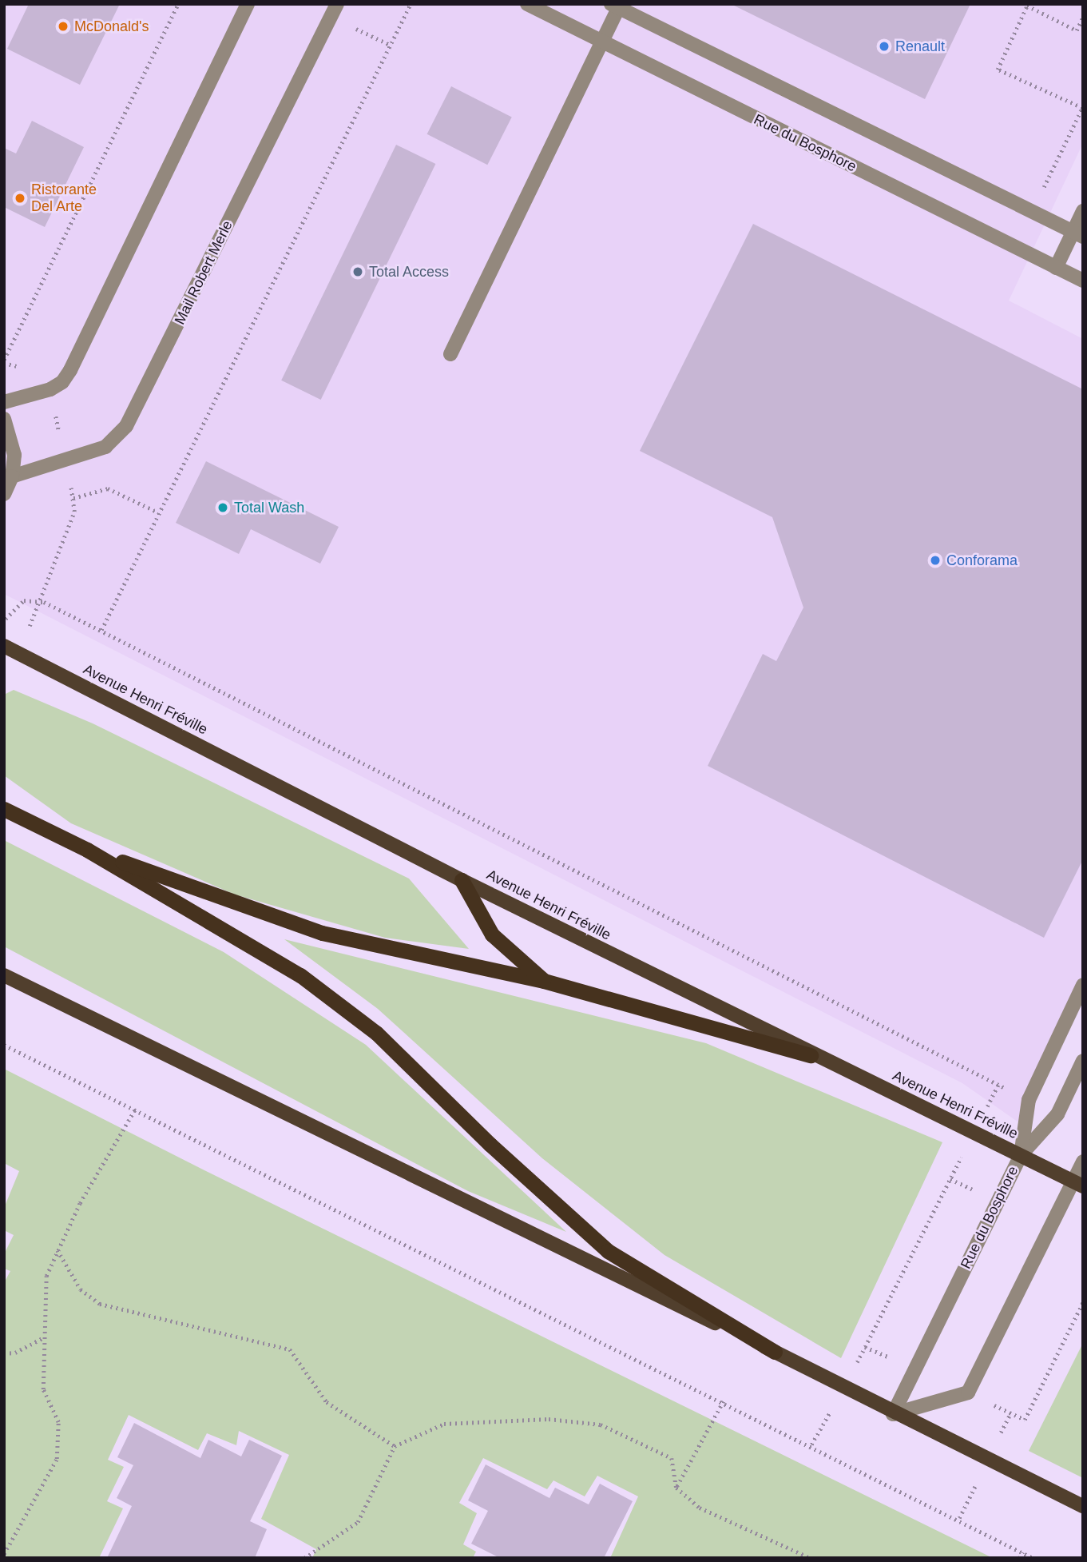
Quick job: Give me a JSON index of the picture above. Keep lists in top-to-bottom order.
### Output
{
  "streets": {
    "main road": ["Avenue Henri Fréville"],
    "street": ["Rue du Bosphore", "Mail Robert Merle"]
  },
  "crossings": [
    ["Rue du Bosphore", "Avenue Henri Fréville"]
  ],
  "places": [
    "McDonald's",
    "Renault",
    "Ristorante Del Arte",
    "Total Access",
    "Total Wash",
    "Conforama"
  ]
}
